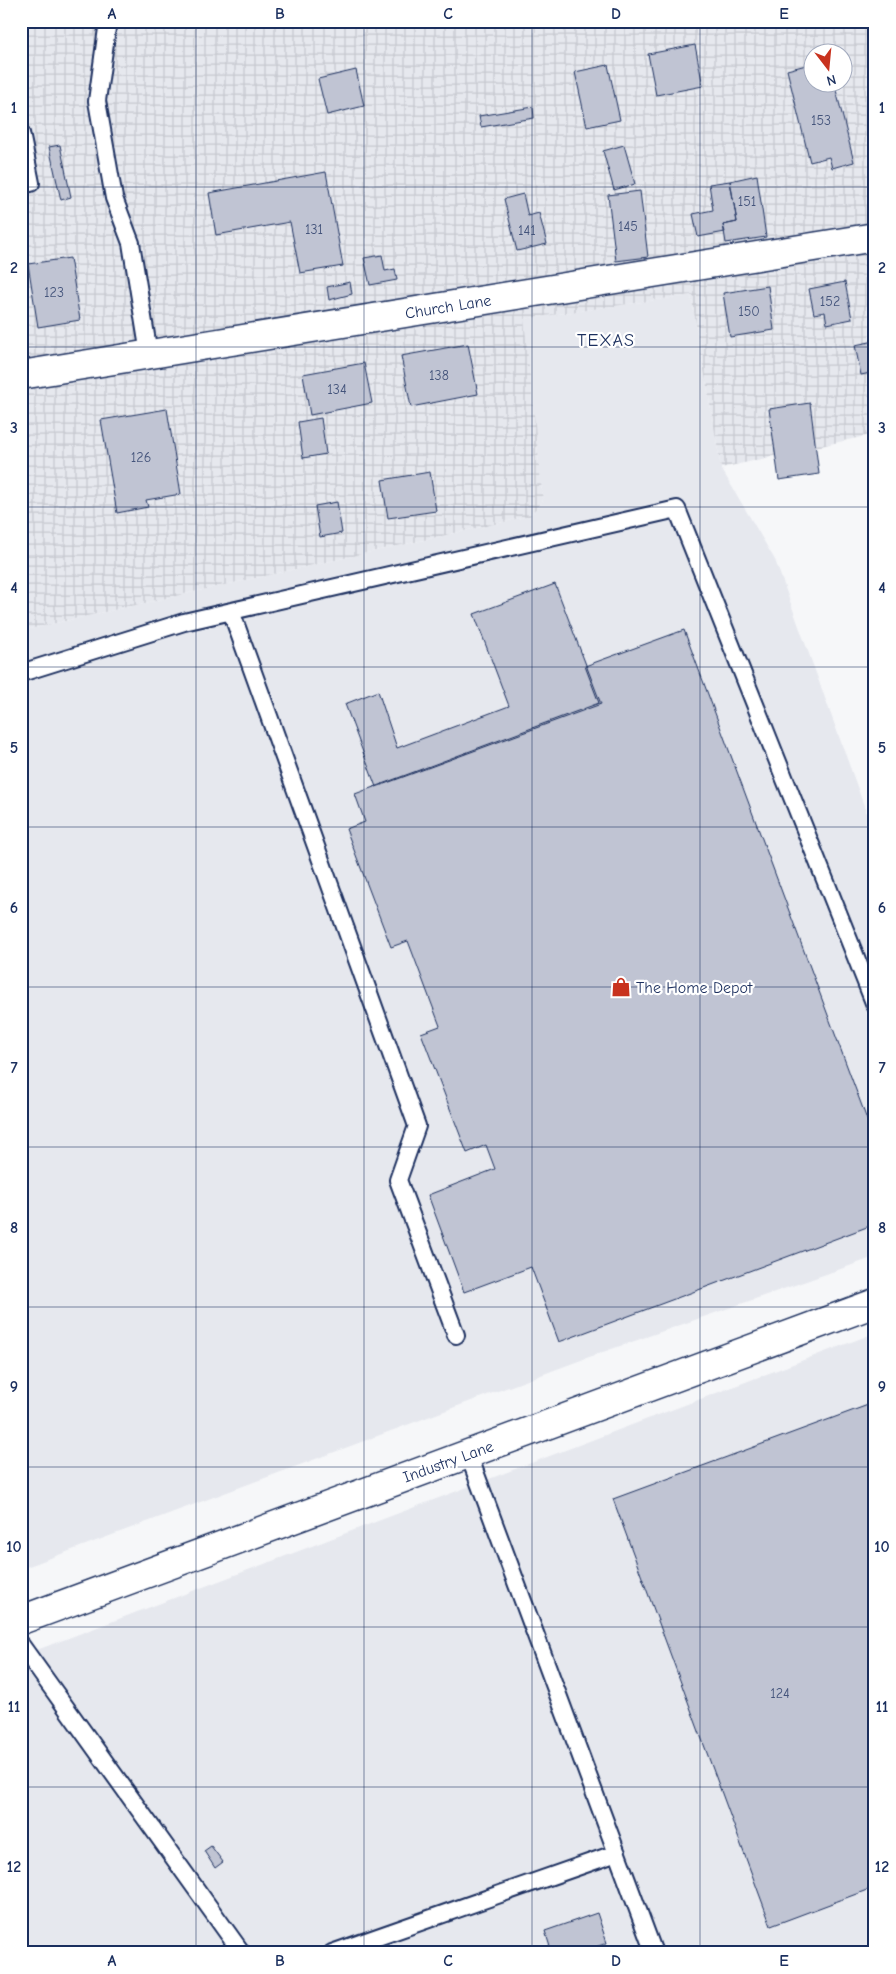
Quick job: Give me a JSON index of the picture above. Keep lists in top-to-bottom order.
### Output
{
  "streets": {
    "street": ["Church Lane", "Industry Lane"]
  },
  "districts": ["TEXAS"],
  "places": {
    "shop": ["The Home Depot"]
  },
  "house_numbers": [
    "153",
    "151",
    "145",
    "131",
    "141",
    "123",
    "152",
    "150",
    "138",
    "134",
    "126",
    "124"
  ],
  "north": "bottom",
  "grid": {
    "columns": [
      "A",
      "B",
      "C",
      "D",
      "E"
    ],
    "rows": [
      "1",
      "2",
      "3",
      "4",
      "5",
      "6",
      "7",
      "8",
      "9",
      "10",
      "11",
      "12"
    ]
  }
}
